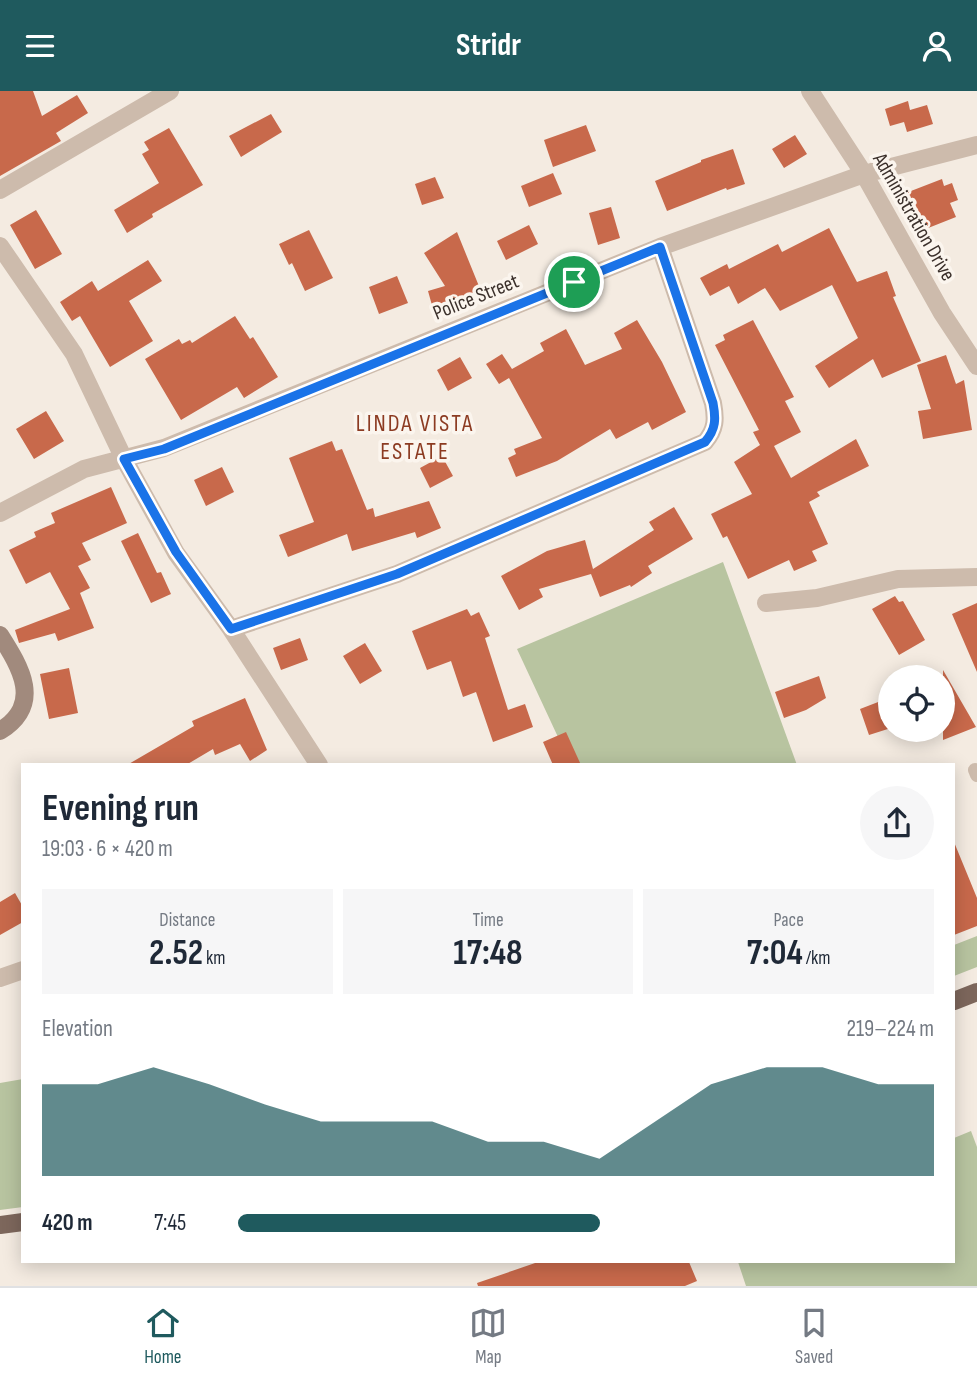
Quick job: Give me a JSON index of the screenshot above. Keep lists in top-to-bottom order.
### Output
{
  "streets": {
    "street": ["Administration Drive", "Police Street"]
  },
  "crossings": [
    ["Administration Drive", "Police Street"]
  ],
  "districts": ["LINDA VISTA ESTATE"],
  "page": {
    "header": "Stridr",
    "heading": ["Evening run", "19:03 · 6 × 420 m"],
    "stats": [
      ["Distance", "2.52 km"],
      ["Time", "17:48"],
      ["Pace", "7:04 /km"]
    ],
    "chart": ["Elevation", "219–224 m"],
    "list": [
      {
        "name": "420 m",
        "note": "7:45"
      }
    ],
    "tabs": ["Home", "Map", "Saved"]
  }
}
